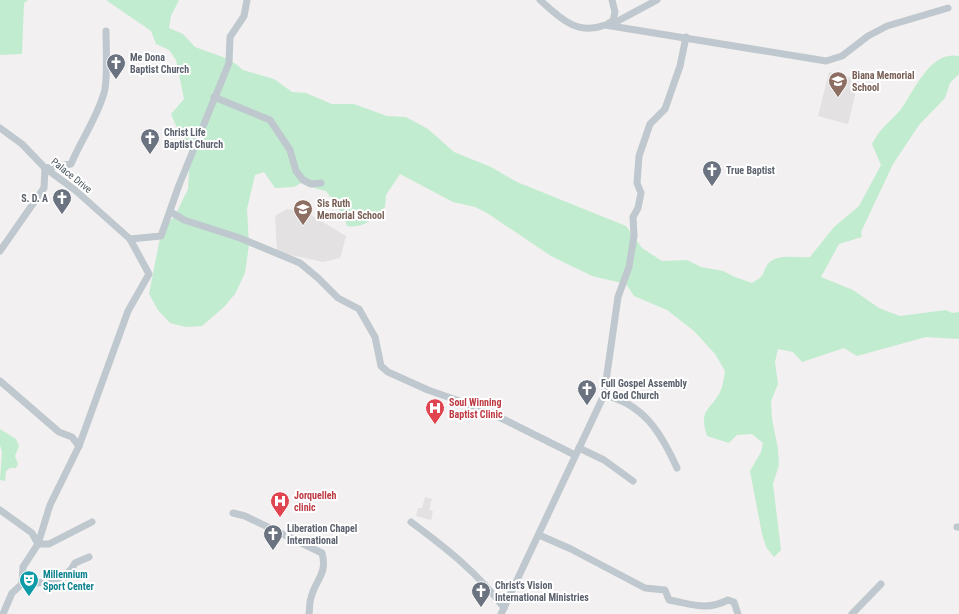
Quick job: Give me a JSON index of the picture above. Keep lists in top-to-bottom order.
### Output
{
  "streets": {
    "street": ["Palace Drive"]
  },
  "places": {
    "church": [
      "Me Dona Baptist Church",
      "Christ Life Baptist Church",
      "True Baptist",
      "S. D. A",
      "Full Gospel Assembly Of God Church",
      "Liberation Chapel International",
      "Christ's Vision International Ministries"
    ],
    "school or university": ["Biana Memorial School", "Sis Ruth Memorial School"],
    "hospital": ["Soul Winning Baptist Clinic", "Jorquelleh clinic"],
    "theatre": ["Millennium Sport Center"]
  }
}
